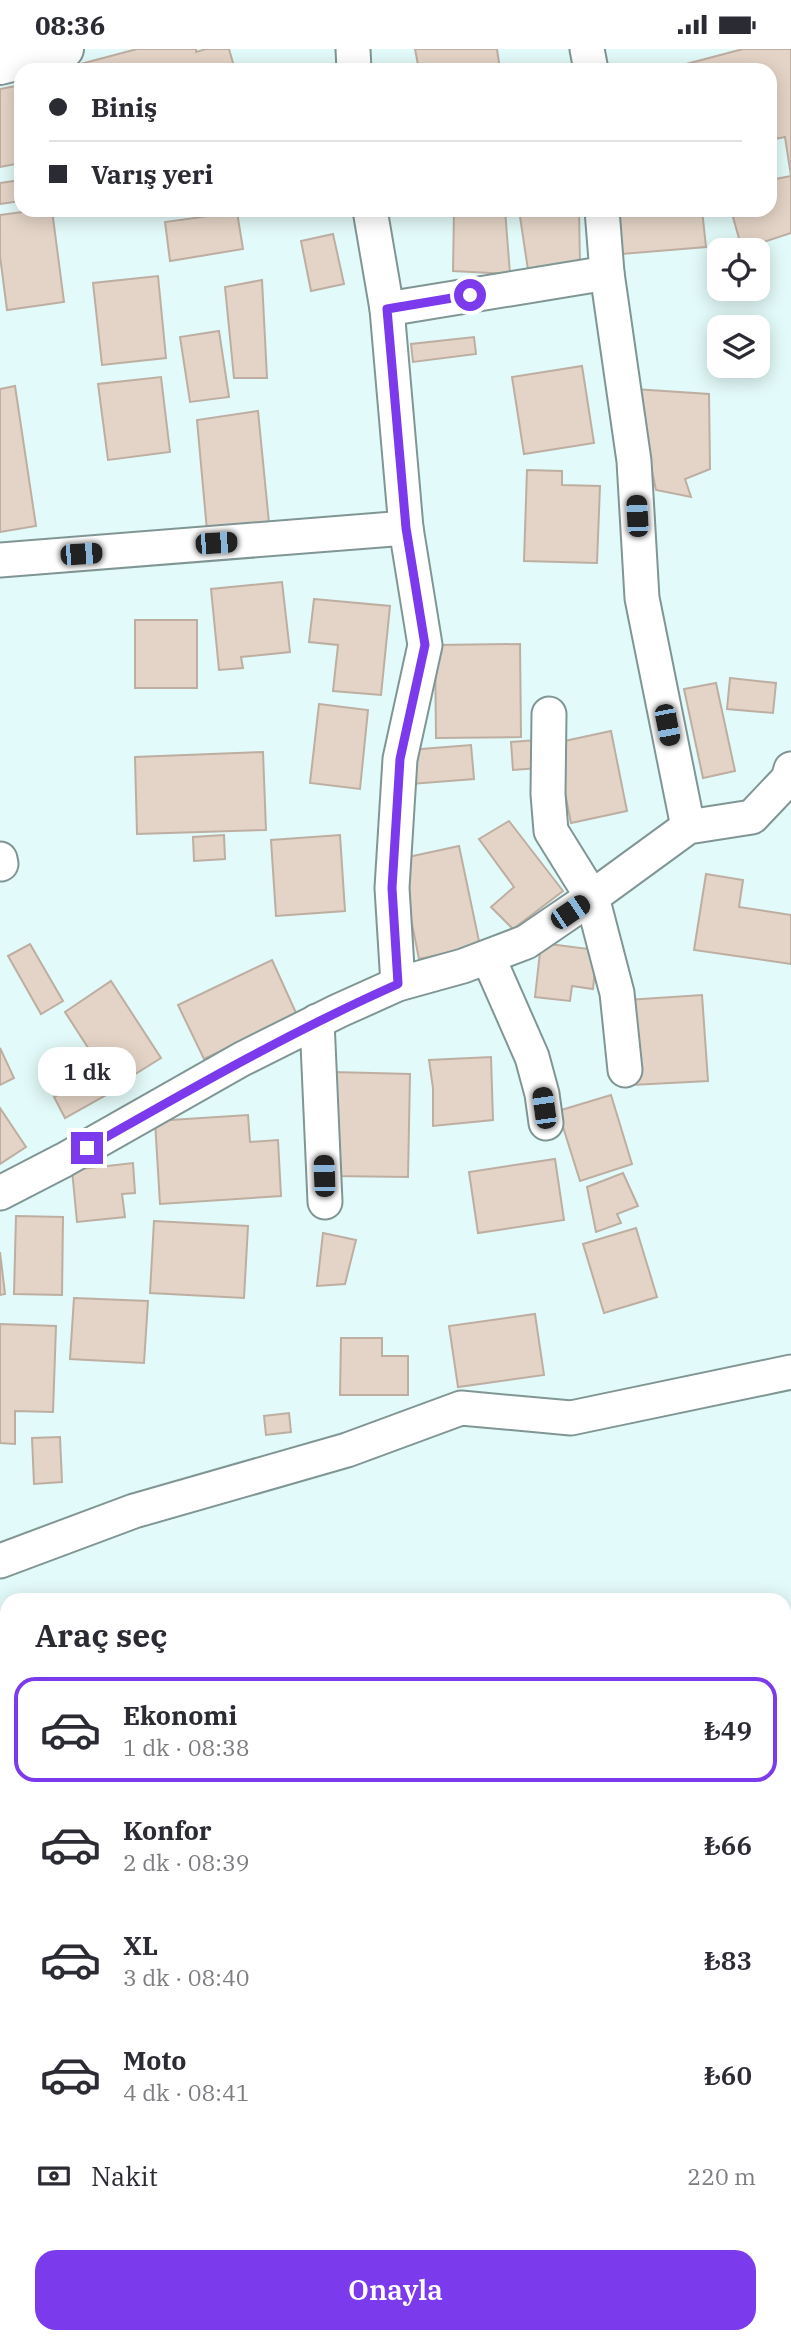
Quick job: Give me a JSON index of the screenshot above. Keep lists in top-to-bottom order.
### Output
{
  "page": {
    "status": "08:36",
    "banner": ["Biniş", "Varış yeri"],
    "bubble": "1 dk",
    "heading": "Araç seç",
    "list": [
      {
        "name": "Ekonomi",
        "note": "1 dk · 08:38",
        "value": "₺49"
      },
      {
        "name": "Konfor",
        "note": "2 dk · 08:39",
        "value": "₺66"
      },
      {
        "name": "XL",
        "note": "3 dk · 08:40",
        "value": "₺83"
      },
      {
        "name": "Moto",
        "note": "4 dk · 08:41",
        "value": "₺60"
      }
    ],
    "pay": ["Nakit", "220 m"],
    "buttons": "Onayla"
  }
}
